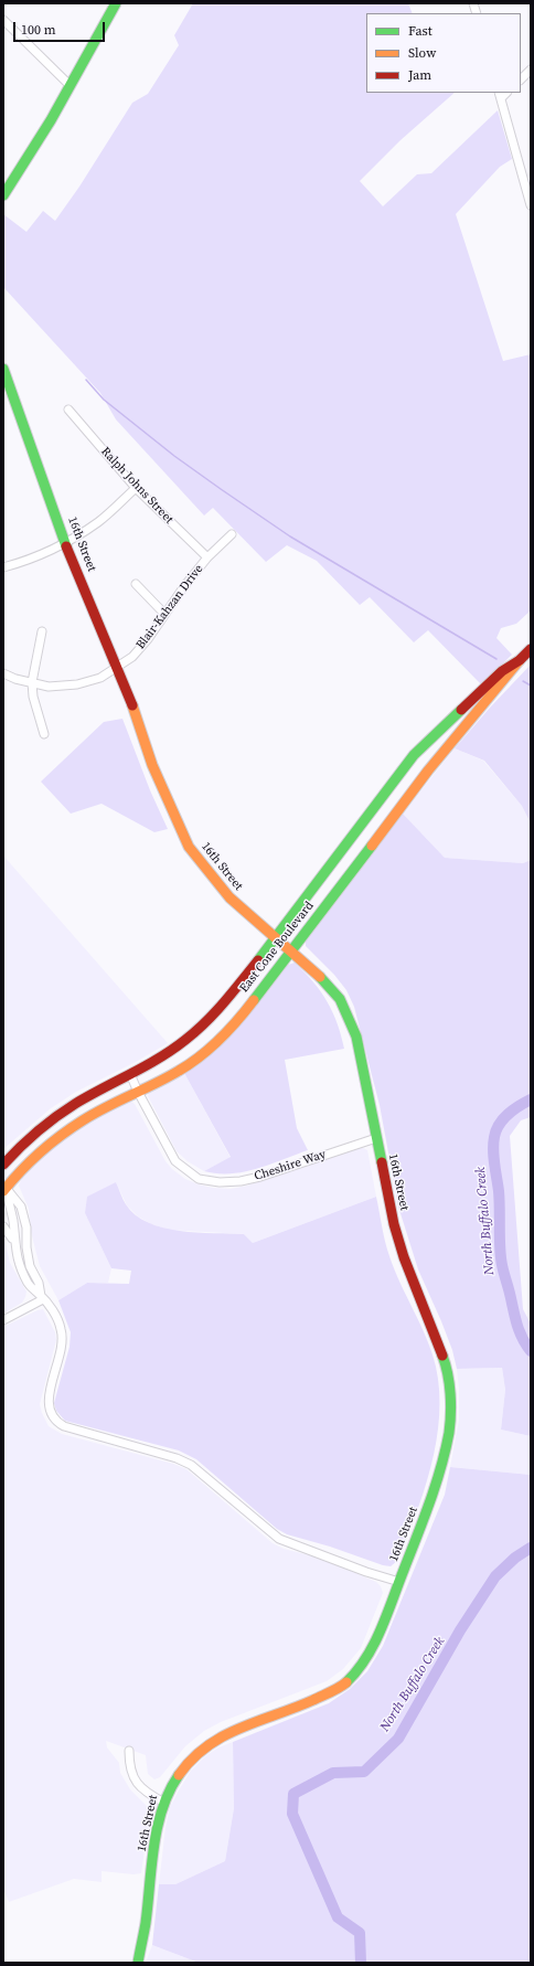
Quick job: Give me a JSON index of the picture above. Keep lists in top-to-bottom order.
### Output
{
  "streets": {
    "street": [
      "Ralph Johns Street",
      "16th Street",
      "Blair-Kahzan Drive",
      "East Cone Boulevard",
      "Cheshire Way"
    ]
  },
  "crossings": [
    ["Ralph Johns Street", "Blair-Kahzan Drive"],
    ["16th Street", "Blair-Kahzan Drive"],
    ["16th Street", "East Cone Boulevard"],
    ["16th Street", "Cheshire Way"],
    ["East Cone Boulevard", "Cheshire Way"]
  ],
  "water": ["North Buffalo Creek"],
  "legend": ["Fast", "Slow", "Jam"],
  "scale_bar": "100 m"
}
